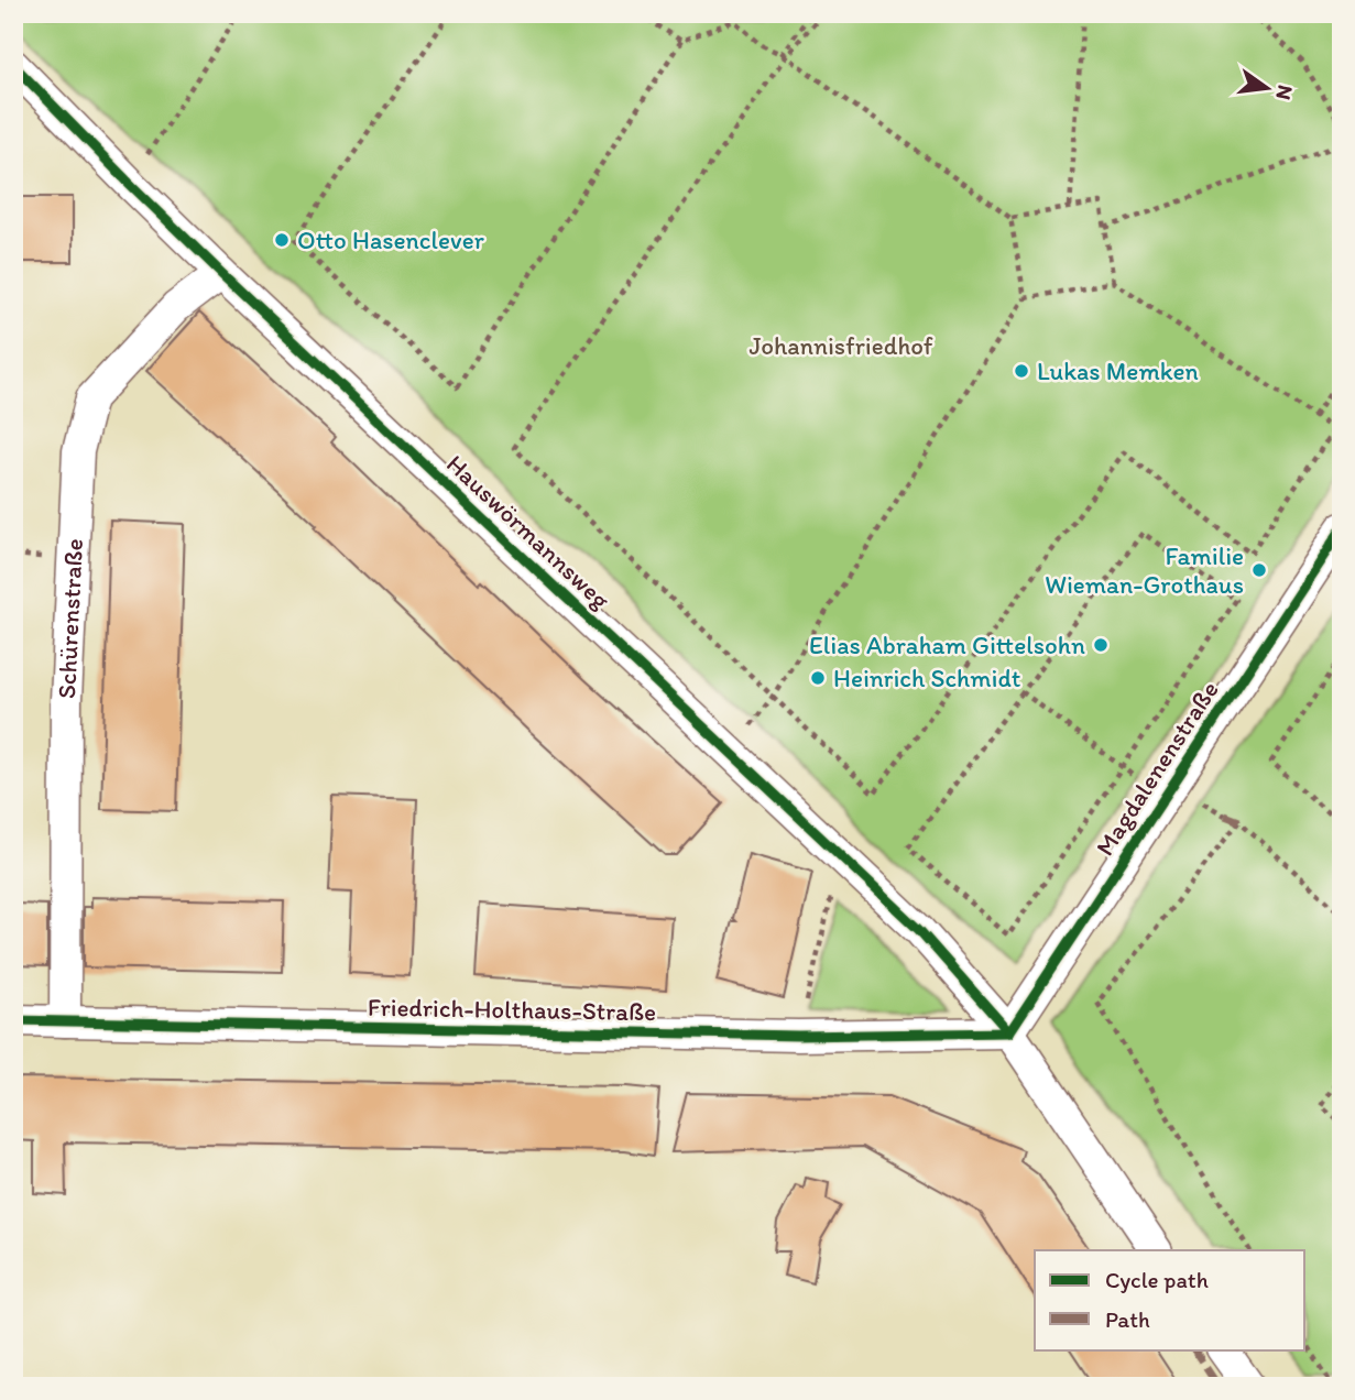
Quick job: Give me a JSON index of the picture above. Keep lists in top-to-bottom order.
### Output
{
  "streets": {
    "street": [
      "Hauswörmannsweg",
      "Schürenstraße",
      "Magdalenenstraße",
      "Friedrich-Holthaus-Straße"
    ]
  },
  "crossings": [
    ["Hauswörmannsweg", "Schürenstraße"],
    ["Hauswörmannsweg", "Magdalenenstraße"],
    ["Hauswörmannsweg", "Friedrich-Holthaus-Straße"],
    ["Schürenstraße", "Friedrich-Holthaus-Straße"],
    ["Magdalenenstraße", "Friedrich-Holthaus-Straße"]
  ],
  "parks": ["Johannisfriedhof"],
  "places": [
    "Otto Hasenclever",
    "Lukas Memken",
    "Familie Wieman-Grothaus",
    "Elias Abraham Gittelsohn",
    "Heinrich Schmidt"
  ],
  "legend": ["Cycle path", "Path"],
  "north": "right"
}
